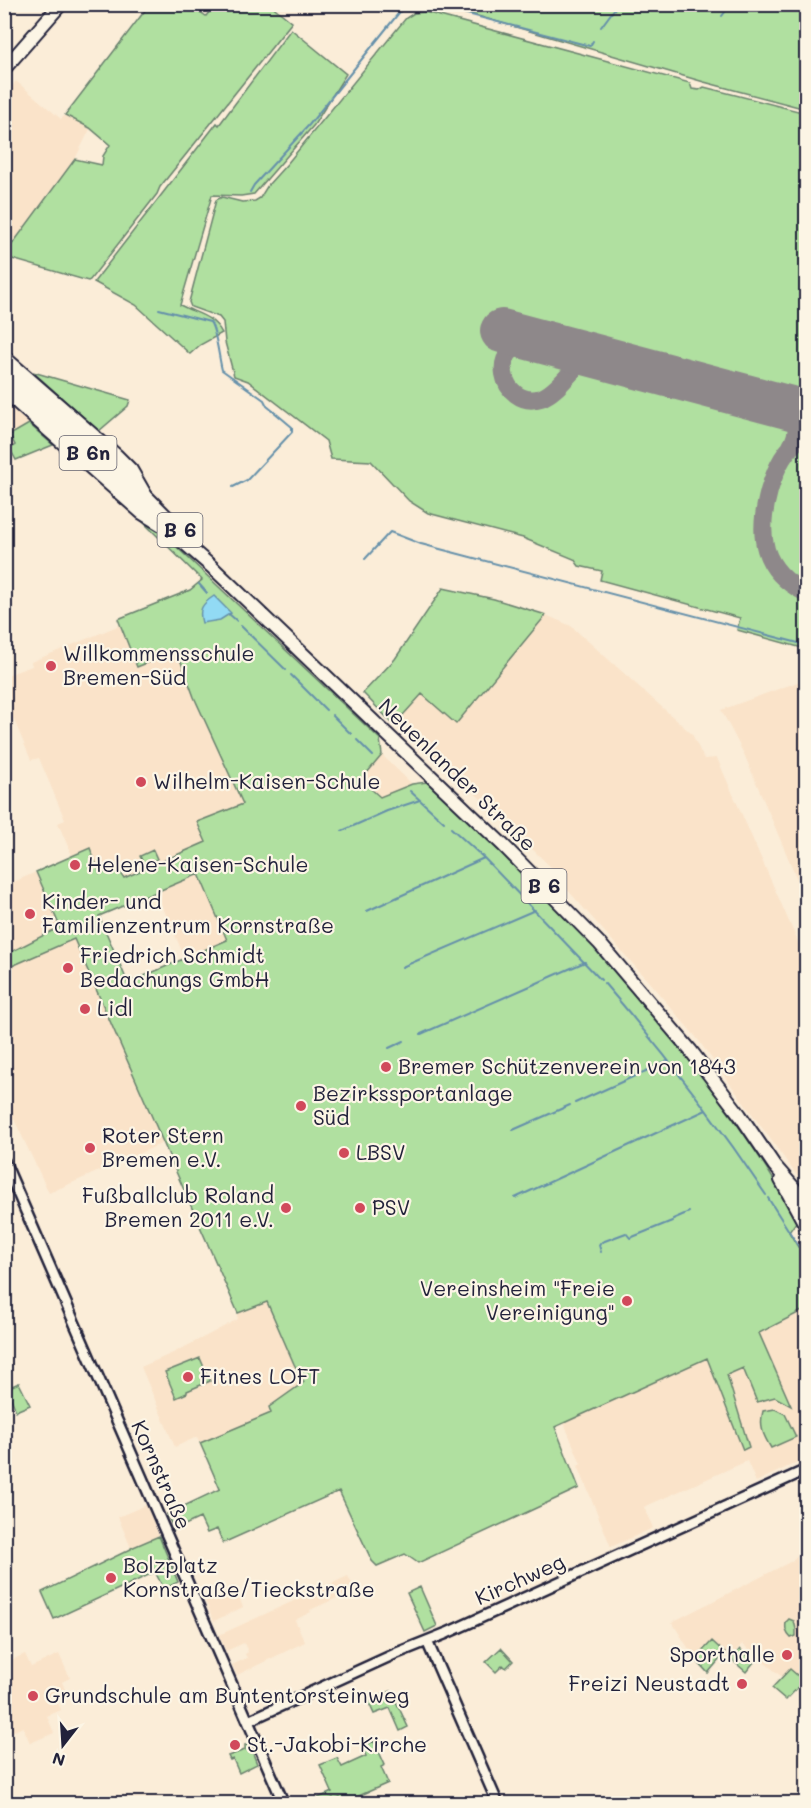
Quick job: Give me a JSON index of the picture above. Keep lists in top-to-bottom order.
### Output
{
  "streets": {
    "main road": ["B 6n", "B 6", "Neuenlander Straße"],
    "street": ["Kornstraße", "Kirchweg"]
  },
  "crossings": [
    ["Kornstraße", "Kirchweg"]
  ],
  "places": [
    "Willkommensschule Bremen-Süd",
    "Wilhelm-Kaisen-Schule",
    "Helene-Kaisen-Schule",
    "Kinder- und Familienzentrum Kornstraße",
    "Friedrich Schmidt Bedachungs GmbH",
    "Lidl",
    "Bremer Schützenverein von 1843",
    "Bezirkssportanlage Süd",
    "Roter Stern Bremen e.V.",
    "LBSV",
    "Fußballclub Roland Bremen 2011 e.V.",
    "PSV",
    "Vereinsheim \"Freie Vereinigung\"",
    "Fitnes LOFT",
    "Bolzplatz Kornstraße/Tieckstraße",
    "Sporthalle",
    "Freizi Neustadt",
    "Grundschule am Buntentorsteinweg",
    "St.-Jakobi-Kirche"
  ],
  "north": "bottom"
}
